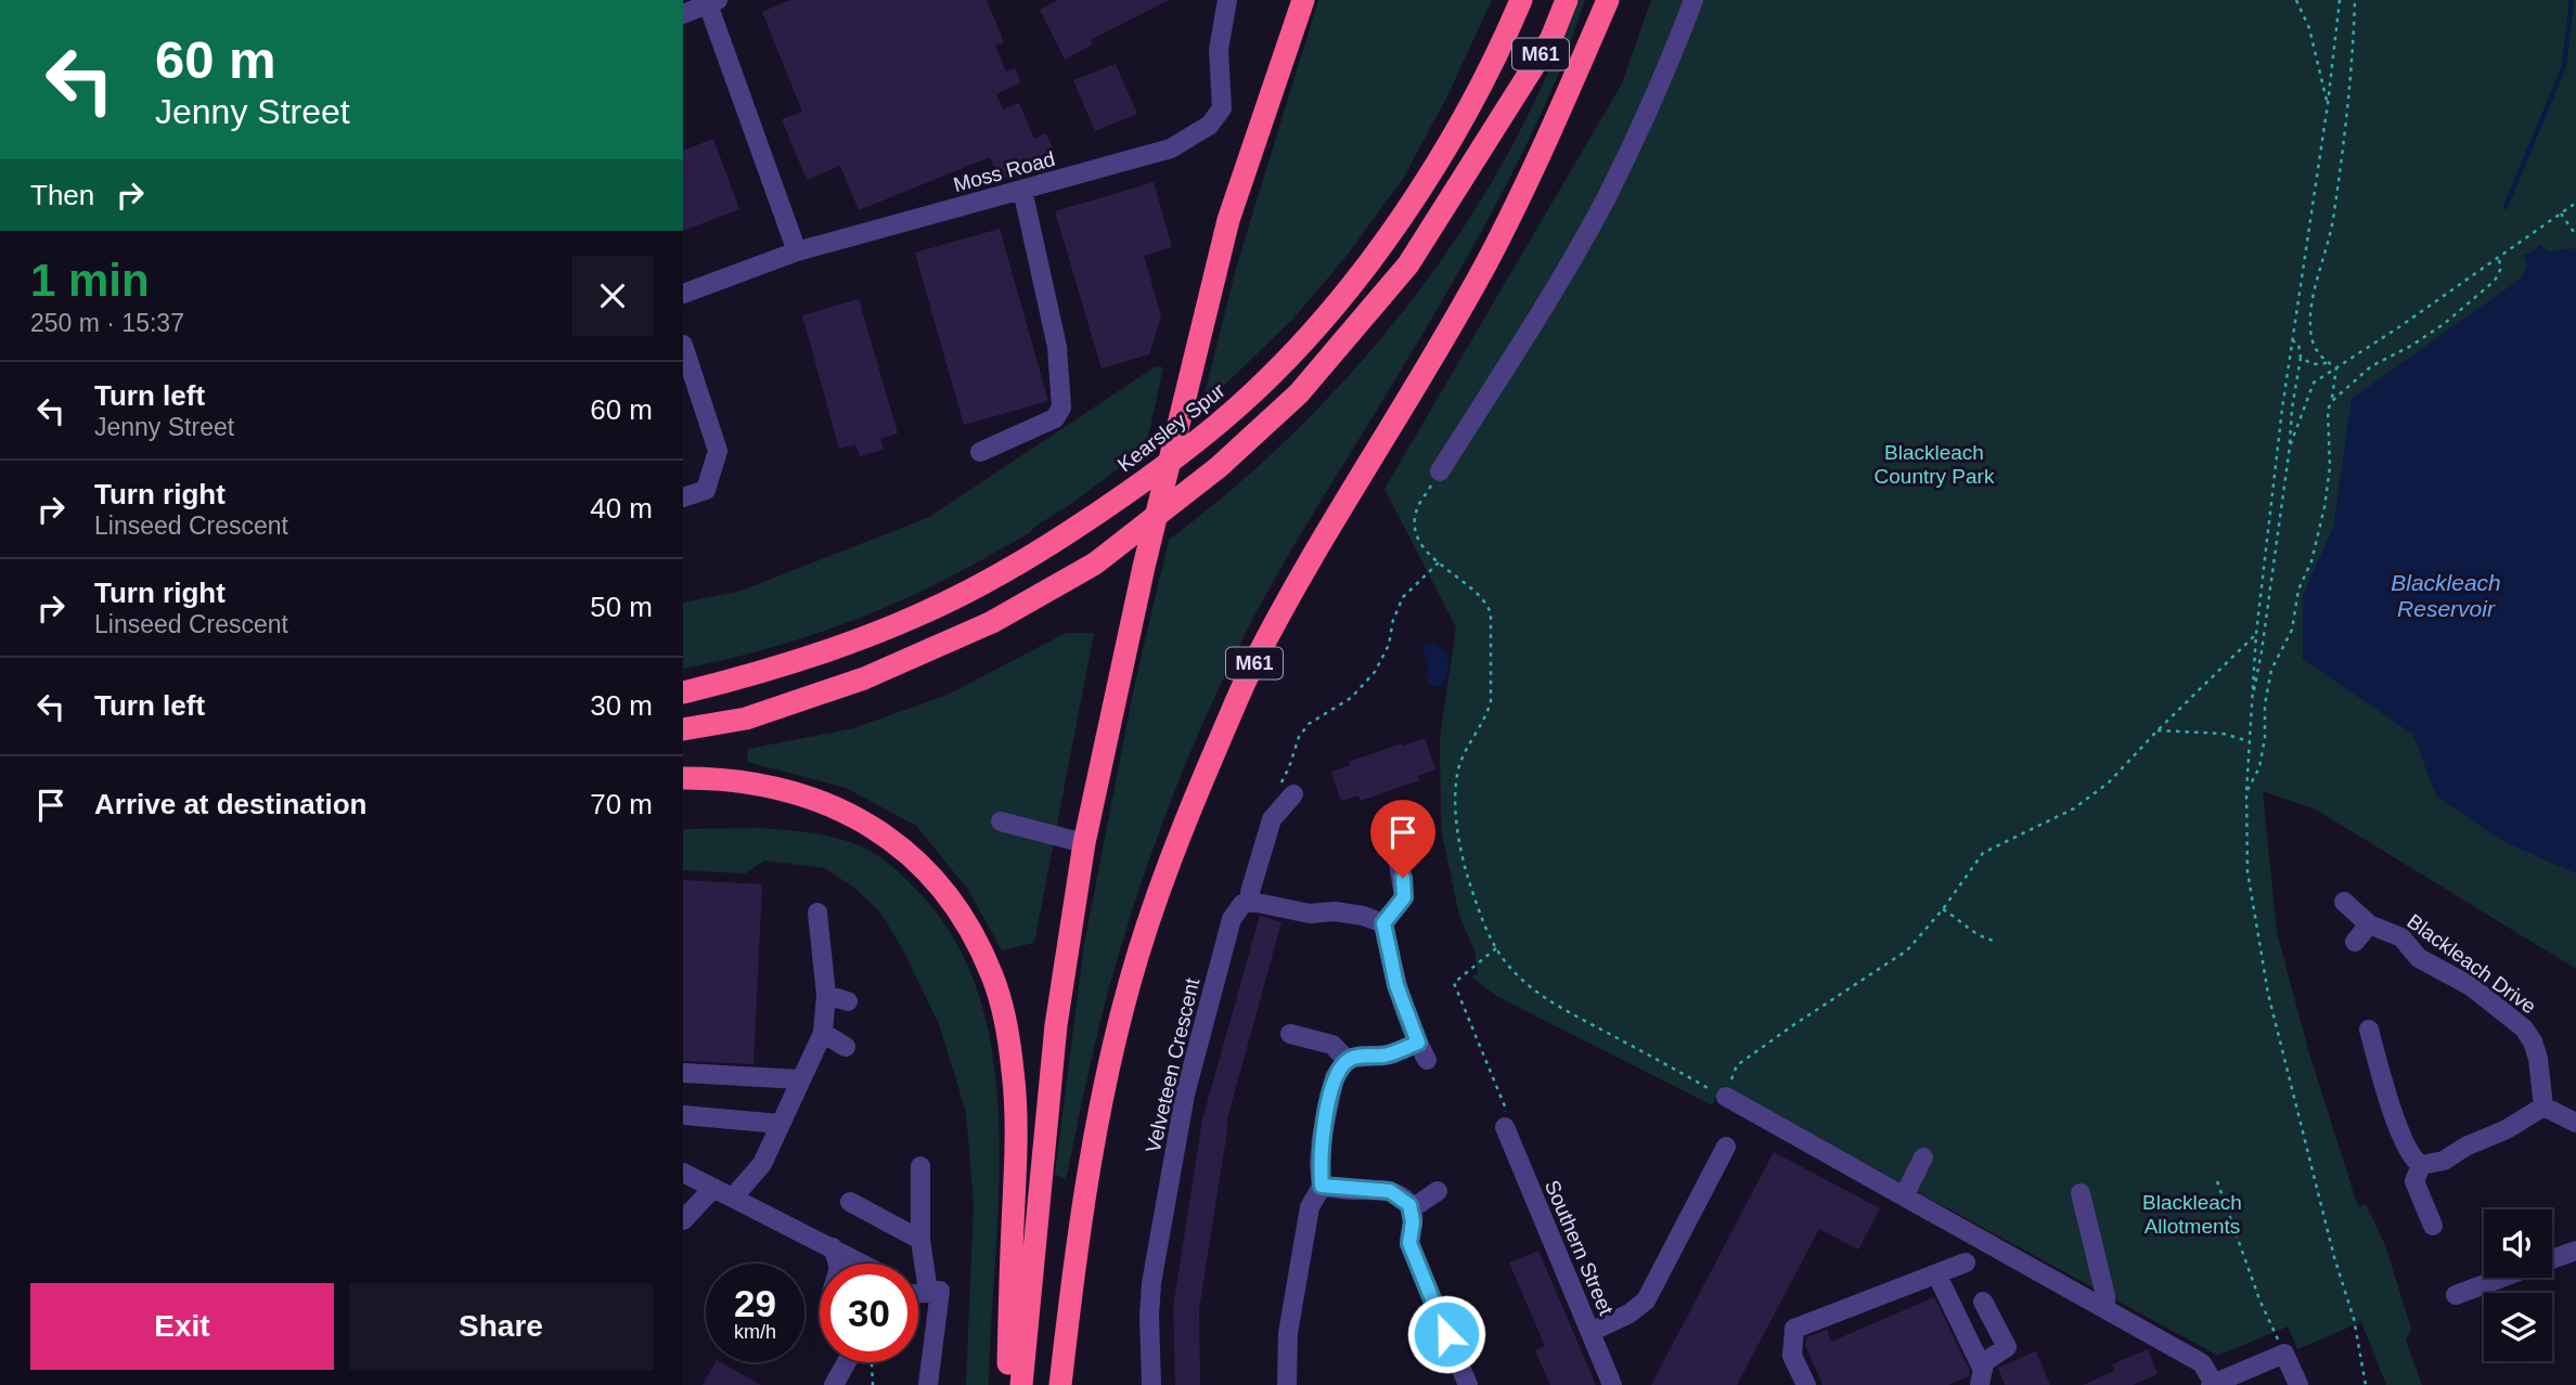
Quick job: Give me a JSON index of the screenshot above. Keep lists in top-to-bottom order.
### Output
{
  "streets": {
    "highway": ["M61", "Kearsley Spur"],
    "street": [
      "Moss Road",
      "Blackleach Drive",
      "Velveteen Crescent",
      "Southern Street"
    ]
  },
  "water": ["Blackleach Reservoir"],
  "parks": ["Blackleach Country Park", "Blackleach Allotments"],
  "page": {
    "turn": ["60 m", "Jenny Street"],
    "then": "Then",
    "heading": ["1 min", "250 m · 15:37"],
    "list": [
      {
        "name": "Turn left",
        "note": "Jenny Street",
        "value": "60 m"
      },
      {
        "name": "Turn right",
        "note": "Linseed Crescent",
        "value": "40 m"
      },
      {
        "name": "Turn right",
        "note": "Linseed Crescent",
        "value": "50 m"
      },
      {
        "name": "Turn left",
        "value": "30 m"
      },
      {
        "name": "Arrive at destination",
        "value": "70 m"
      }
    ],
    "speed": "29 km/h",
    "limit": "30",
    "buttons": ["Exit", "Share"]
  }
}
